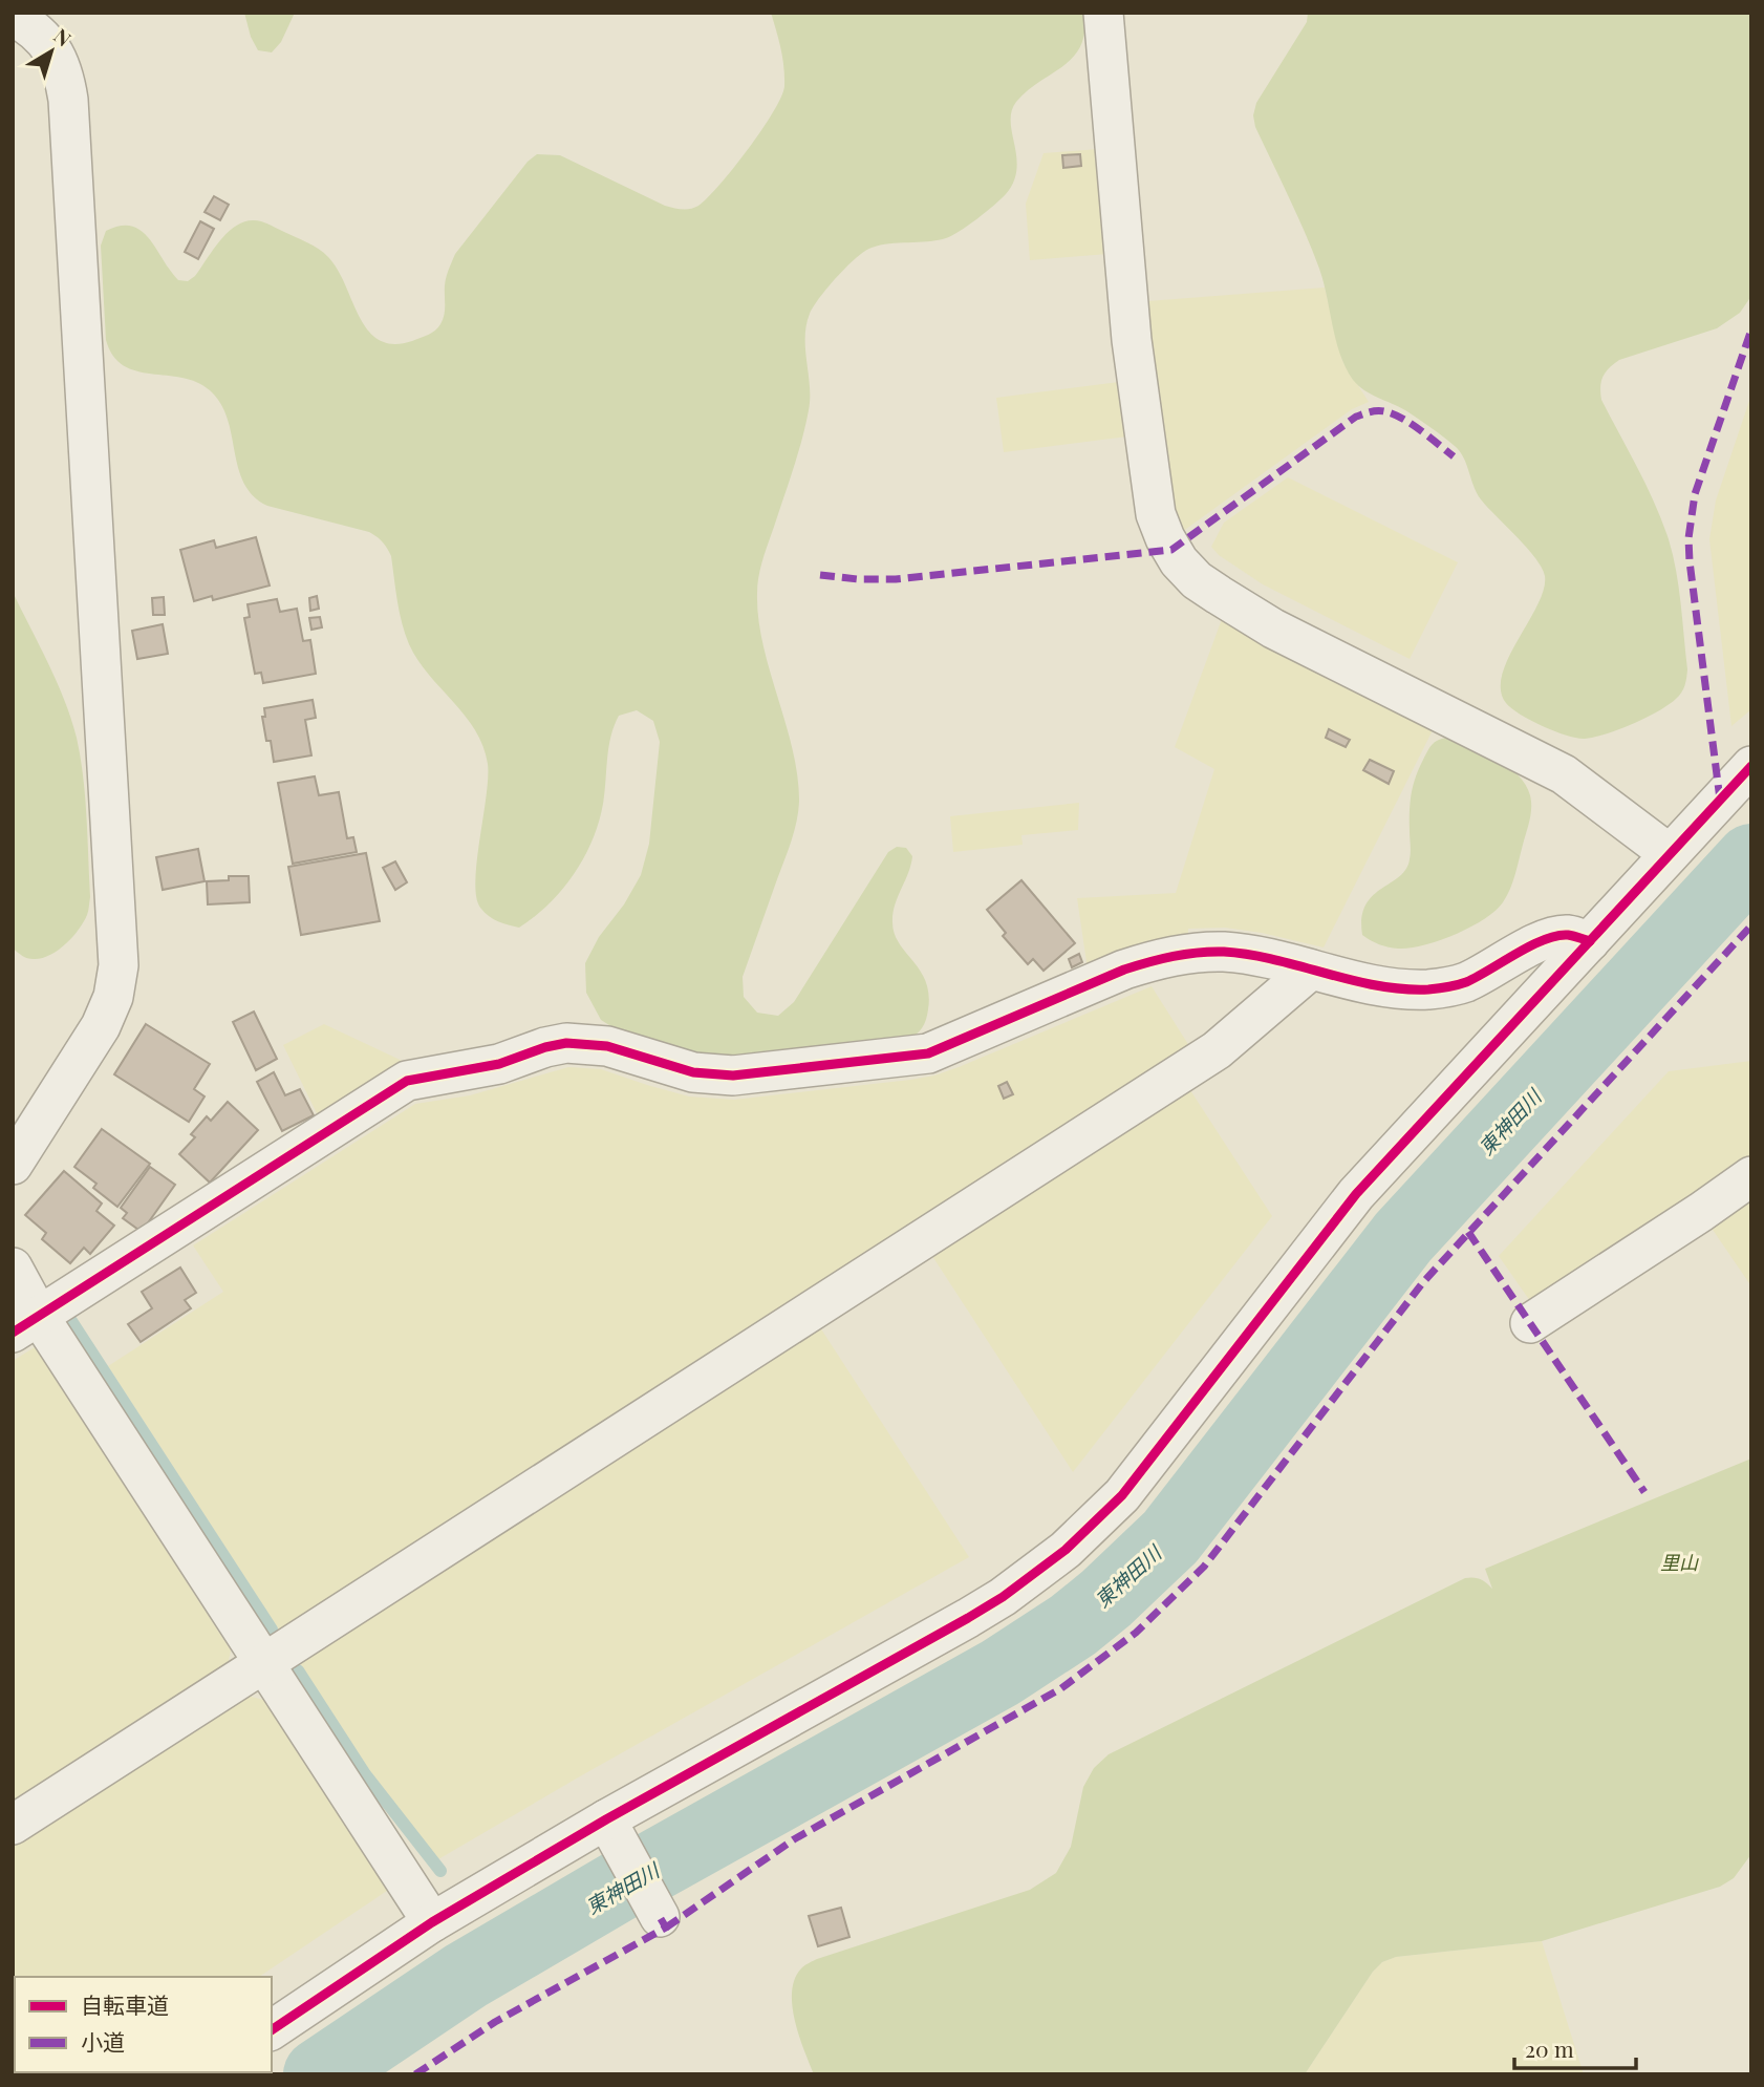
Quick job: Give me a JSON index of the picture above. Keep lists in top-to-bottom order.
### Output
{
  "water": ["東神田川"],
  "parks": ["里山"],
  "legend": ["自転車道", "小道"],
  "scale_bar": "20 m",
  "north": "top right"
}
